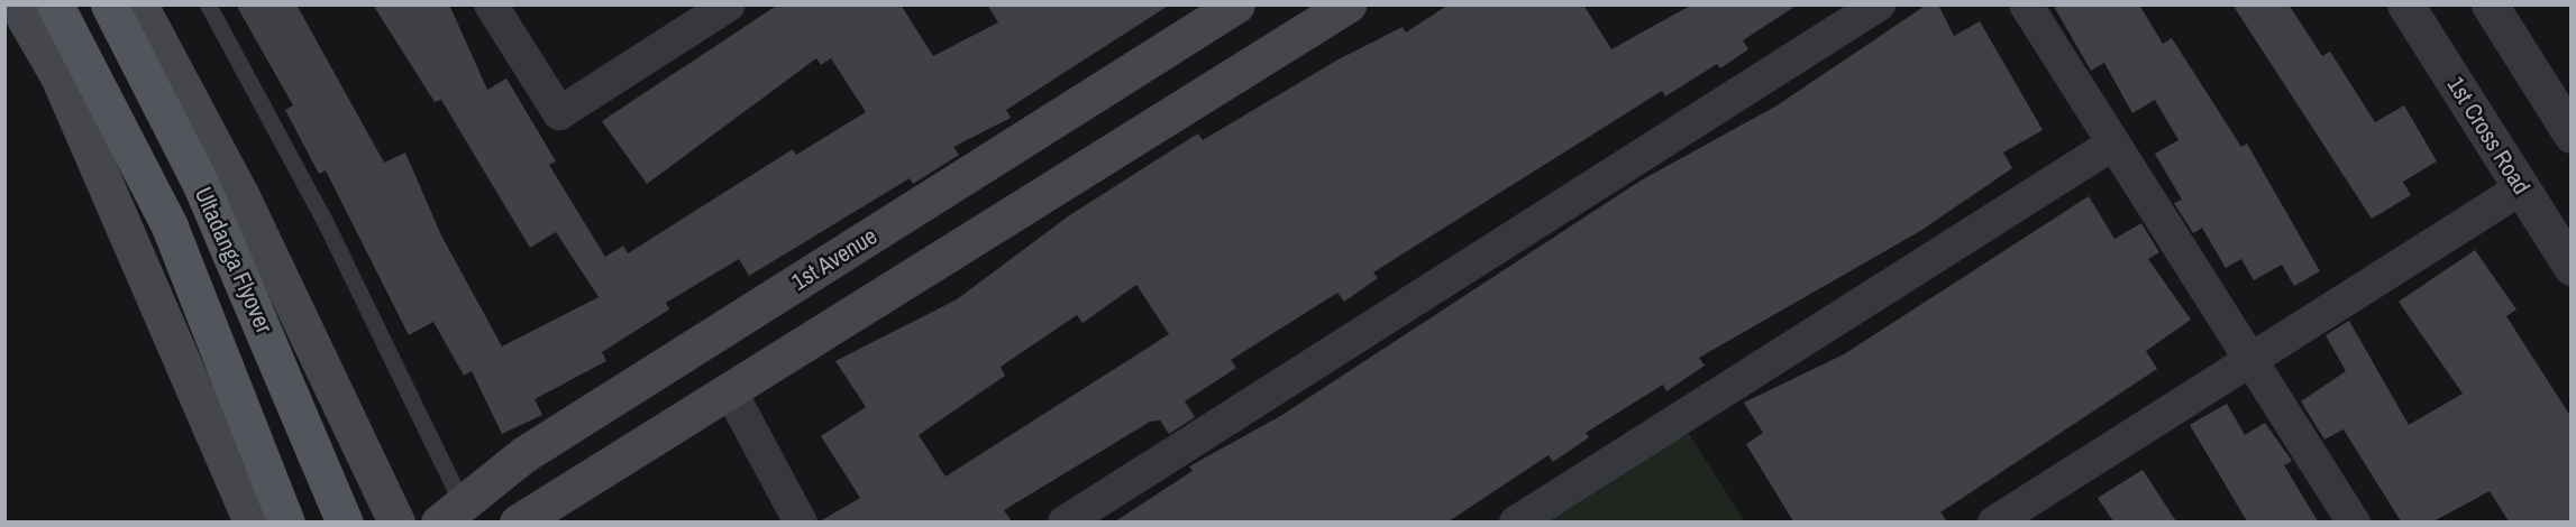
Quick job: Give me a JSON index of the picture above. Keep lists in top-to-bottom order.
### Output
{
  "streets": {
    "main road": ["1st Avenue", "Ultadanga Flyover"],
    "street": ["1st Cross Road"]
  }
}
